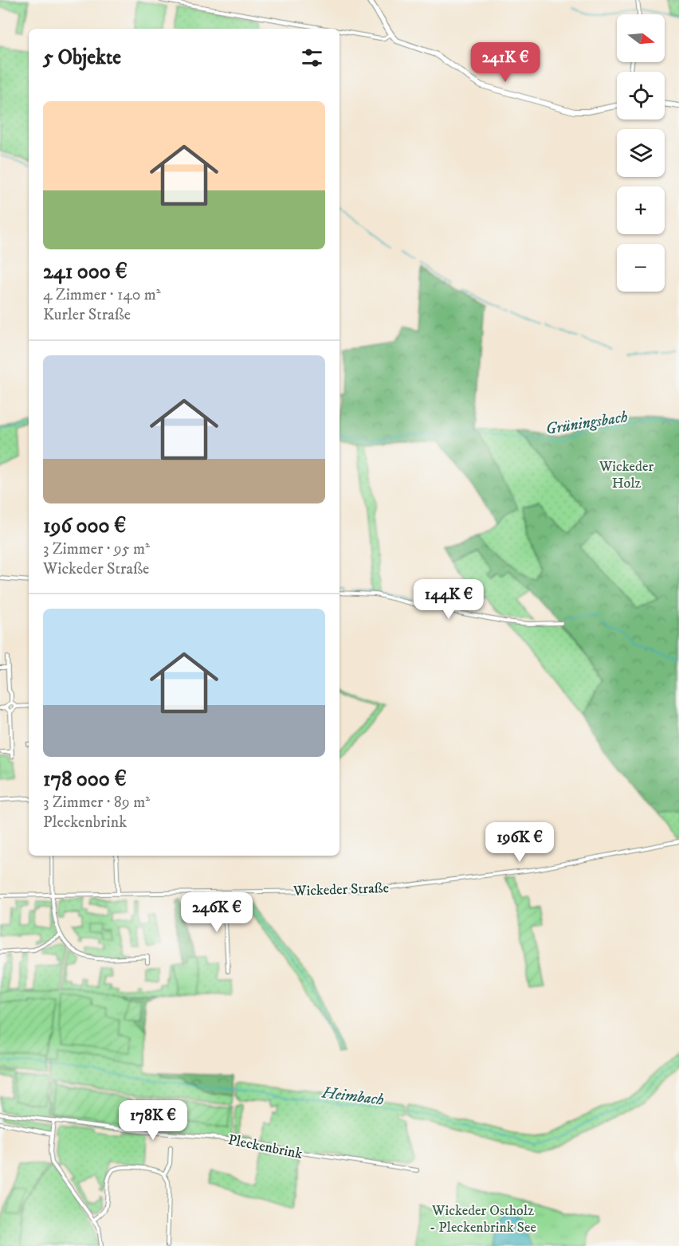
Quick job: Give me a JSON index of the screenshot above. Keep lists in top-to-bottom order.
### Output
{
  "streets": {
    "street": ["Wickeder Straße", "Pleckenbrink"]
  },
  "water": ["Grüningsbach", "Heimbach"],
  "parks": ["Wickeder Holz", "Wickeder Ostholz - Pleckenbrink See"],
  "north": "right",
  "page": {
    "map_buttons": ["+", "−"],
    "heading": "5 Objekte",
    "price": [
      "241K €",
      "144K €",
      "196K €",
      "246K €",
      "178K €"
    ],
    "list": [
      {
        "name": "241 000 €",
        "note": "4 Zimmer · 140 m² · Kurler Straße"
      },
      {
        "name": "196 000 €",
        "note": "3 Zimmer · 95 m² · Wickeder Straße"
      },
      {
        "name": "178 000 €",
        "note": "3 Zimmer · 89 m² · Pleckenbrink"
      }
    ]
  }
}
